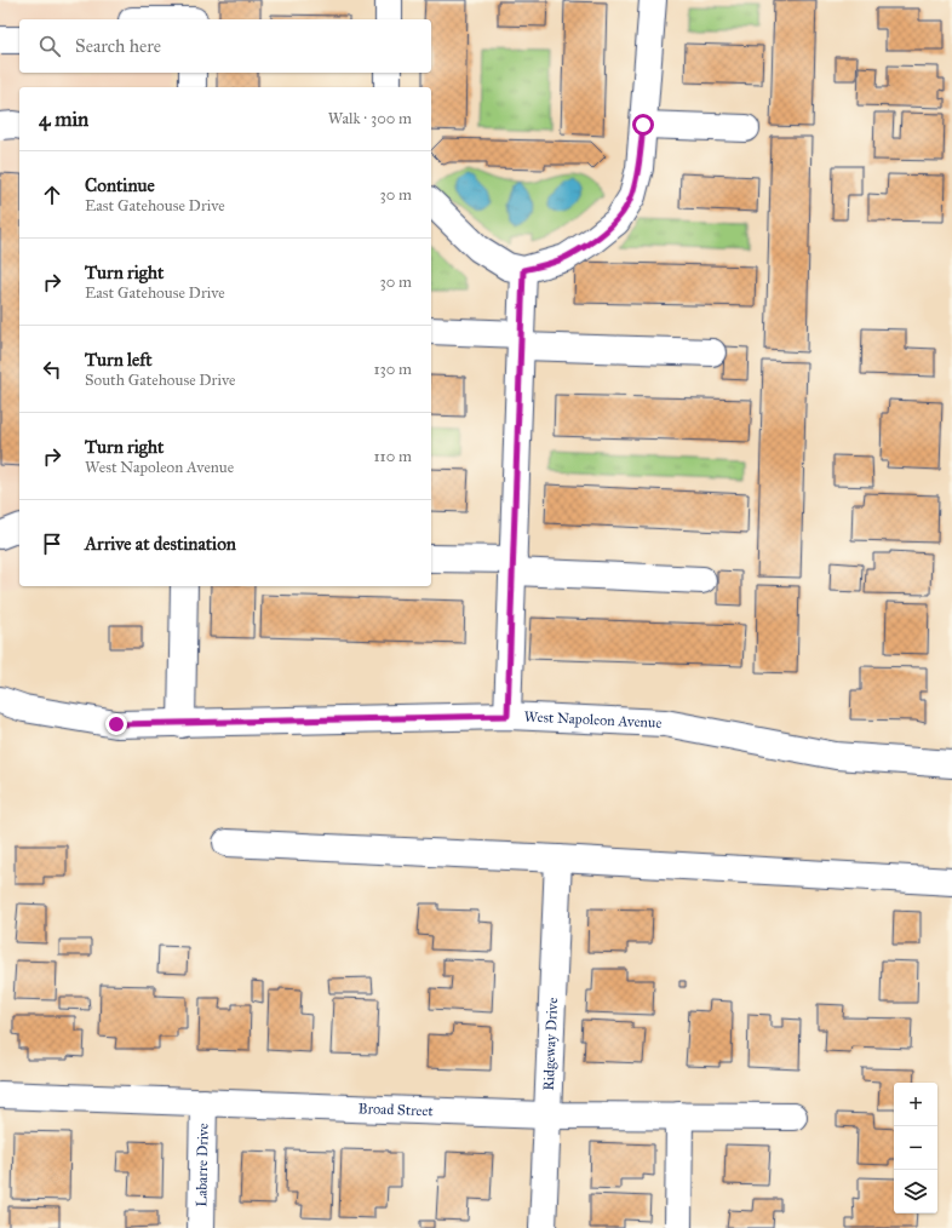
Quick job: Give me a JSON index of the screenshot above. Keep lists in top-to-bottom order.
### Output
{
  "streets": {
    "street": [
      "West Napoleon Avenue",
      "Ridgeway Drive",
      "Broad Street",
      "Labarre Drive"
    ]
  },
  "crossings": [
    ["Ridgeway Drive", "Broad Street"],
    ["Broad Street", "Labarre Drive"]
  ],
  "page": {
    "search": "Search here",
    "heading": ["4 min", "Walk · 300 m"],
    "list": [
      ["Continue", "East Gatehouse Drive", "30 m"],
      ["Turn right", "East Gatehouse Drive", "30 m"],
      ["Turn left", "South Gatehouse Drive", "130 m"],
      ["Turn right", "West Napoleon Avenue", "110 m"],
      "Arrive at destination"
    ],
    "map_buttons": ["+", "−"]
  }
}
